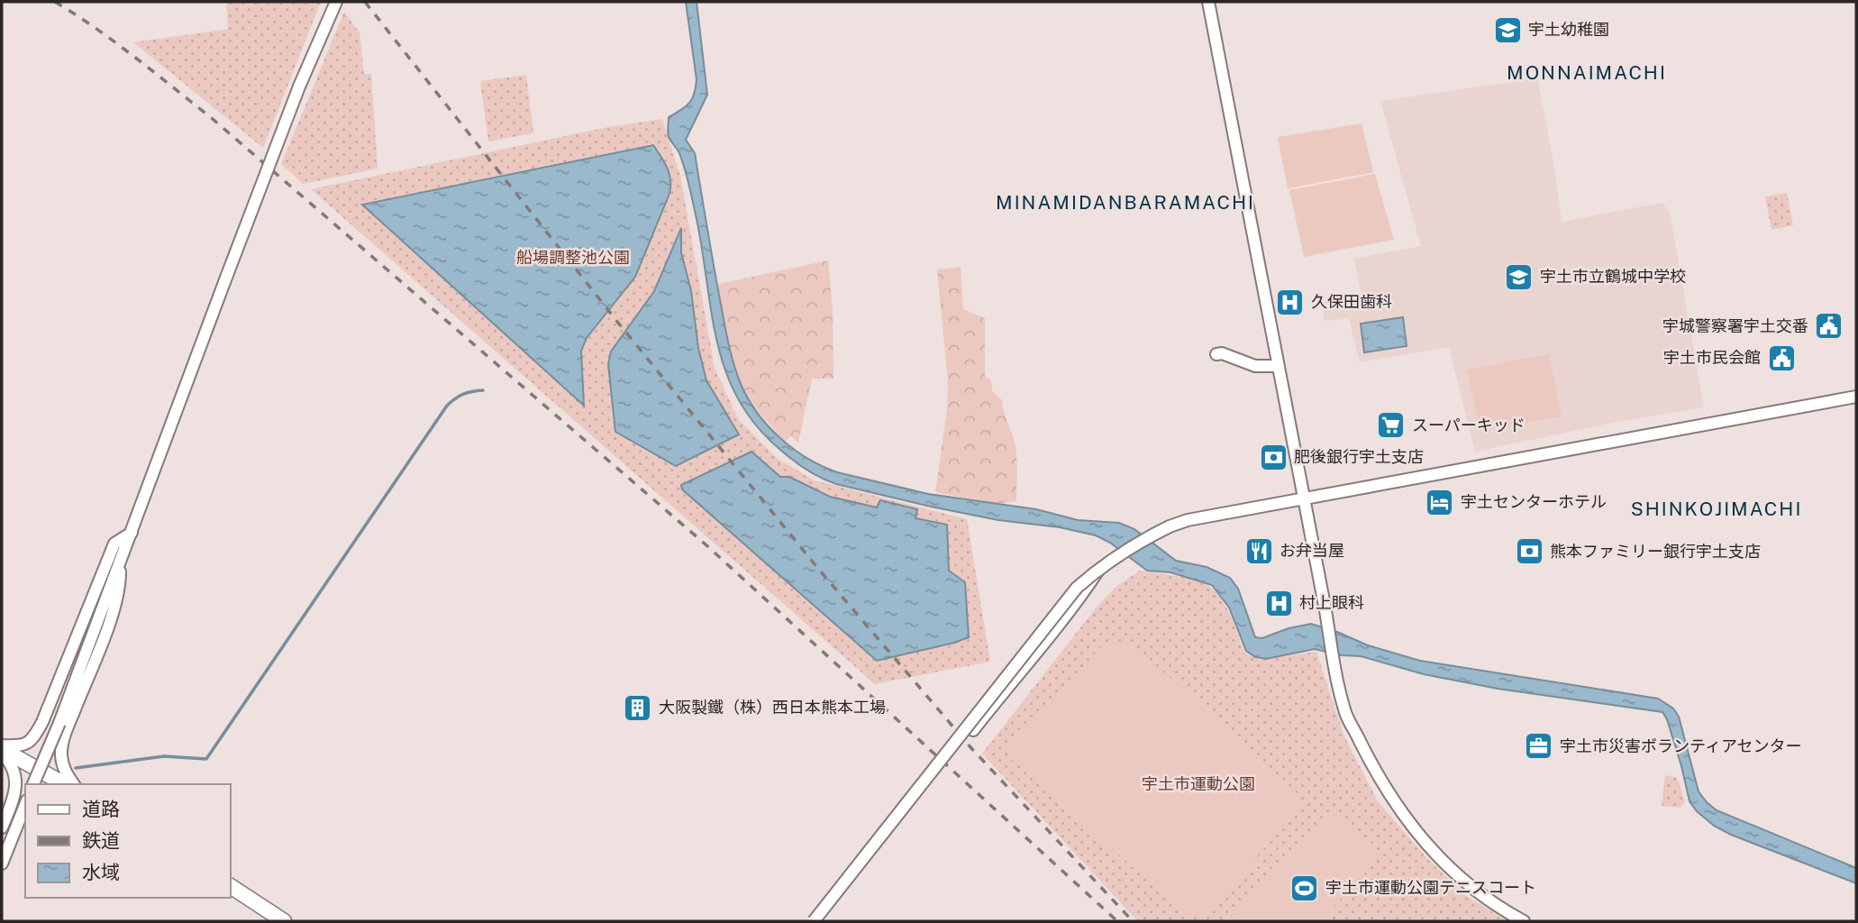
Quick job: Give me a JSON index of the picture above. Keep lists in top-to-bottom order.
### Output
{
  "districts": ["MONNAIMACHI", "MINAMIDANBARAMACHI", "SHINKOJIMACHI"],
  "parks": ["船場調整池公園", "宇土市運動公園"],
  "places": {
    "school or university": ["宇土幼稚園", "宇土市立鶴城中学校"],
    "hospital": ["久保田歯科", "村上眼科"],
    "public building": ["宇城警察署宇土交番", "宇土市民会館"],
    "supermarket": ["スーパーキッド"],
    "bank": ["肥後銀行宇土支店", "熊本ファミリー銀行宇土支店"],
    "hotel": ["宇土センターホテル"],
    "restaurant": ["お弁当屋"],
    "building": ["大阪製鐵（株）西日本熊本工場"],
    "office": ["宇土市災害ボランティアセンター"],
    "sports": ["宇土市運動公園テニスコート"]
  },
  "legend": ["道路", "鉄道", "水域"]
}
